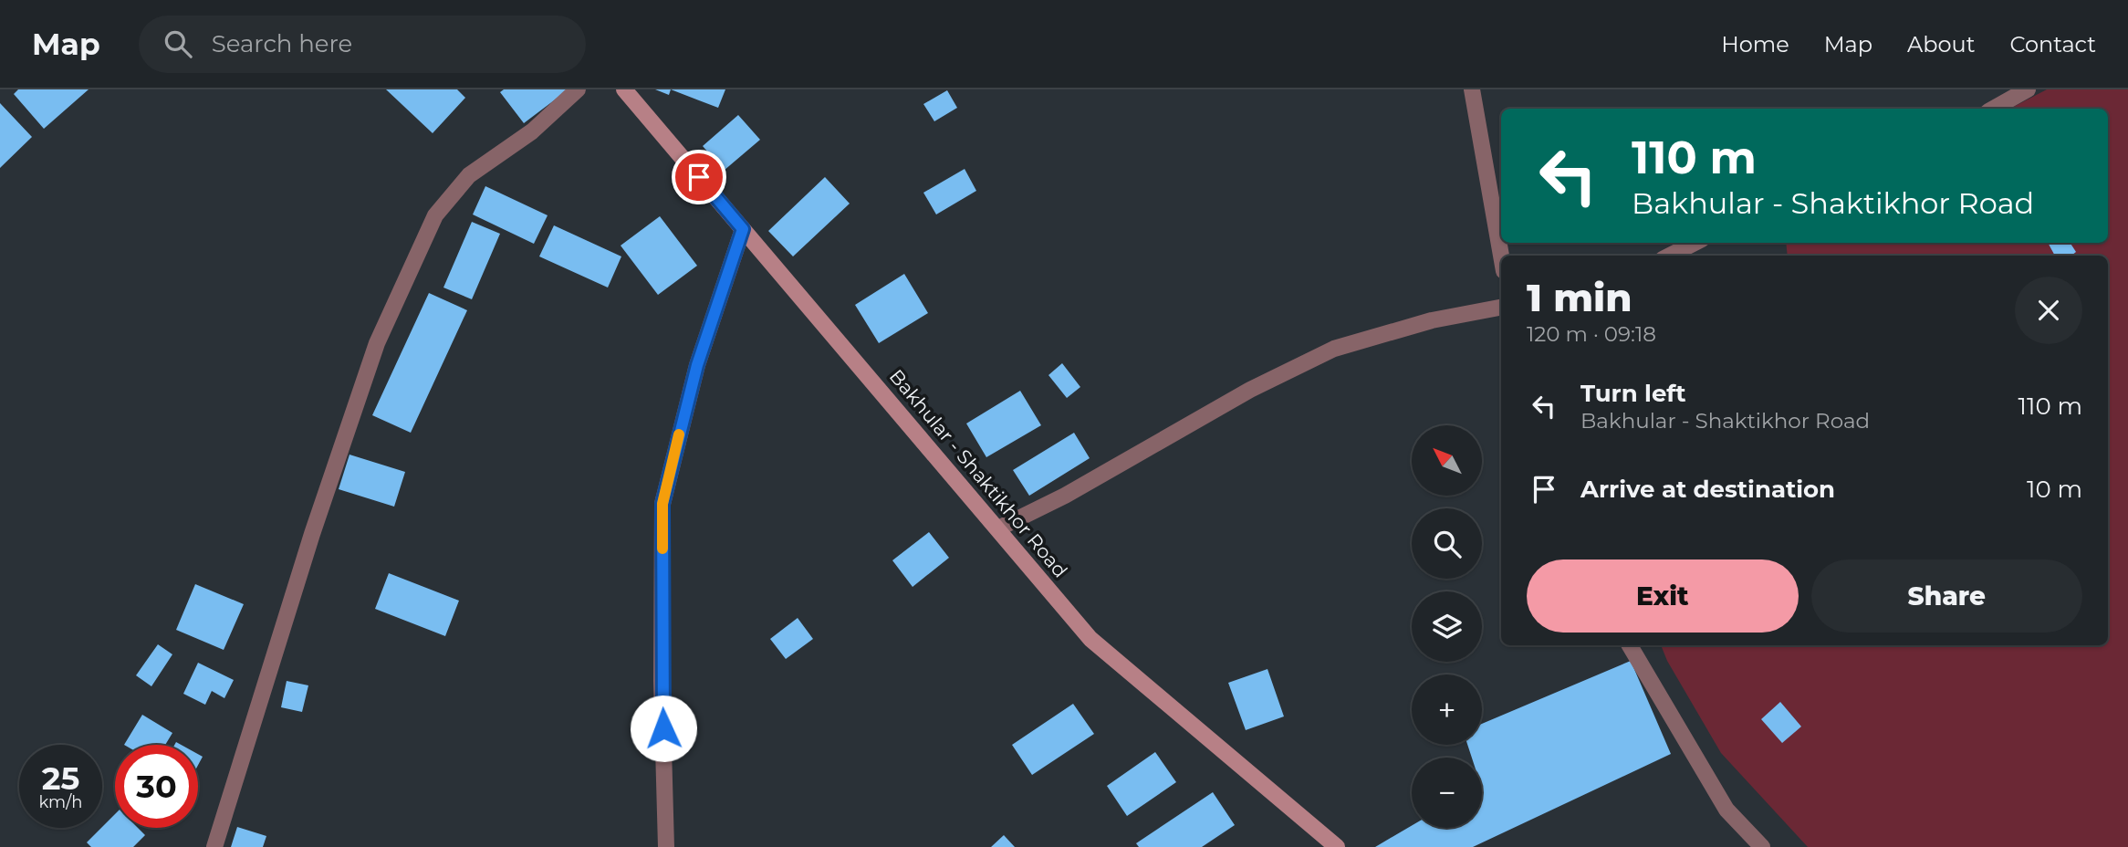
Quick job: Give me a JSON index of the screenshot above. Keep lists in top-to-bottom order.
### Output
{
  "streets": {
    "street": ["Bakhular - Shaktikhor Road"]
  },
  "north": "top left",
  "page": {
    "header": "Map",
    "search": "Search here",
    "nav": [
      "Home",
      "Map",
      "About",
      "Contact"
    ],
    "turn": ["110 m", "Bakhular - Shaktikhor Road"],
    "heading": ["1 min", "120 m · 09:18"],
    "list": [
      {
        "name": "Turn left",
        "note": "Bakhular - Shaktikhor Road",
        "value": "110 m"
      },
      {
        "name": "Arrive at destination",
        "value": "10 m"
      }
    ],
    "map_buttons": ["+", "−"],
    "buttons": ["Exit", "Share"],
    "speed": "25 km/h",
    "limit": "30"
  }
}
